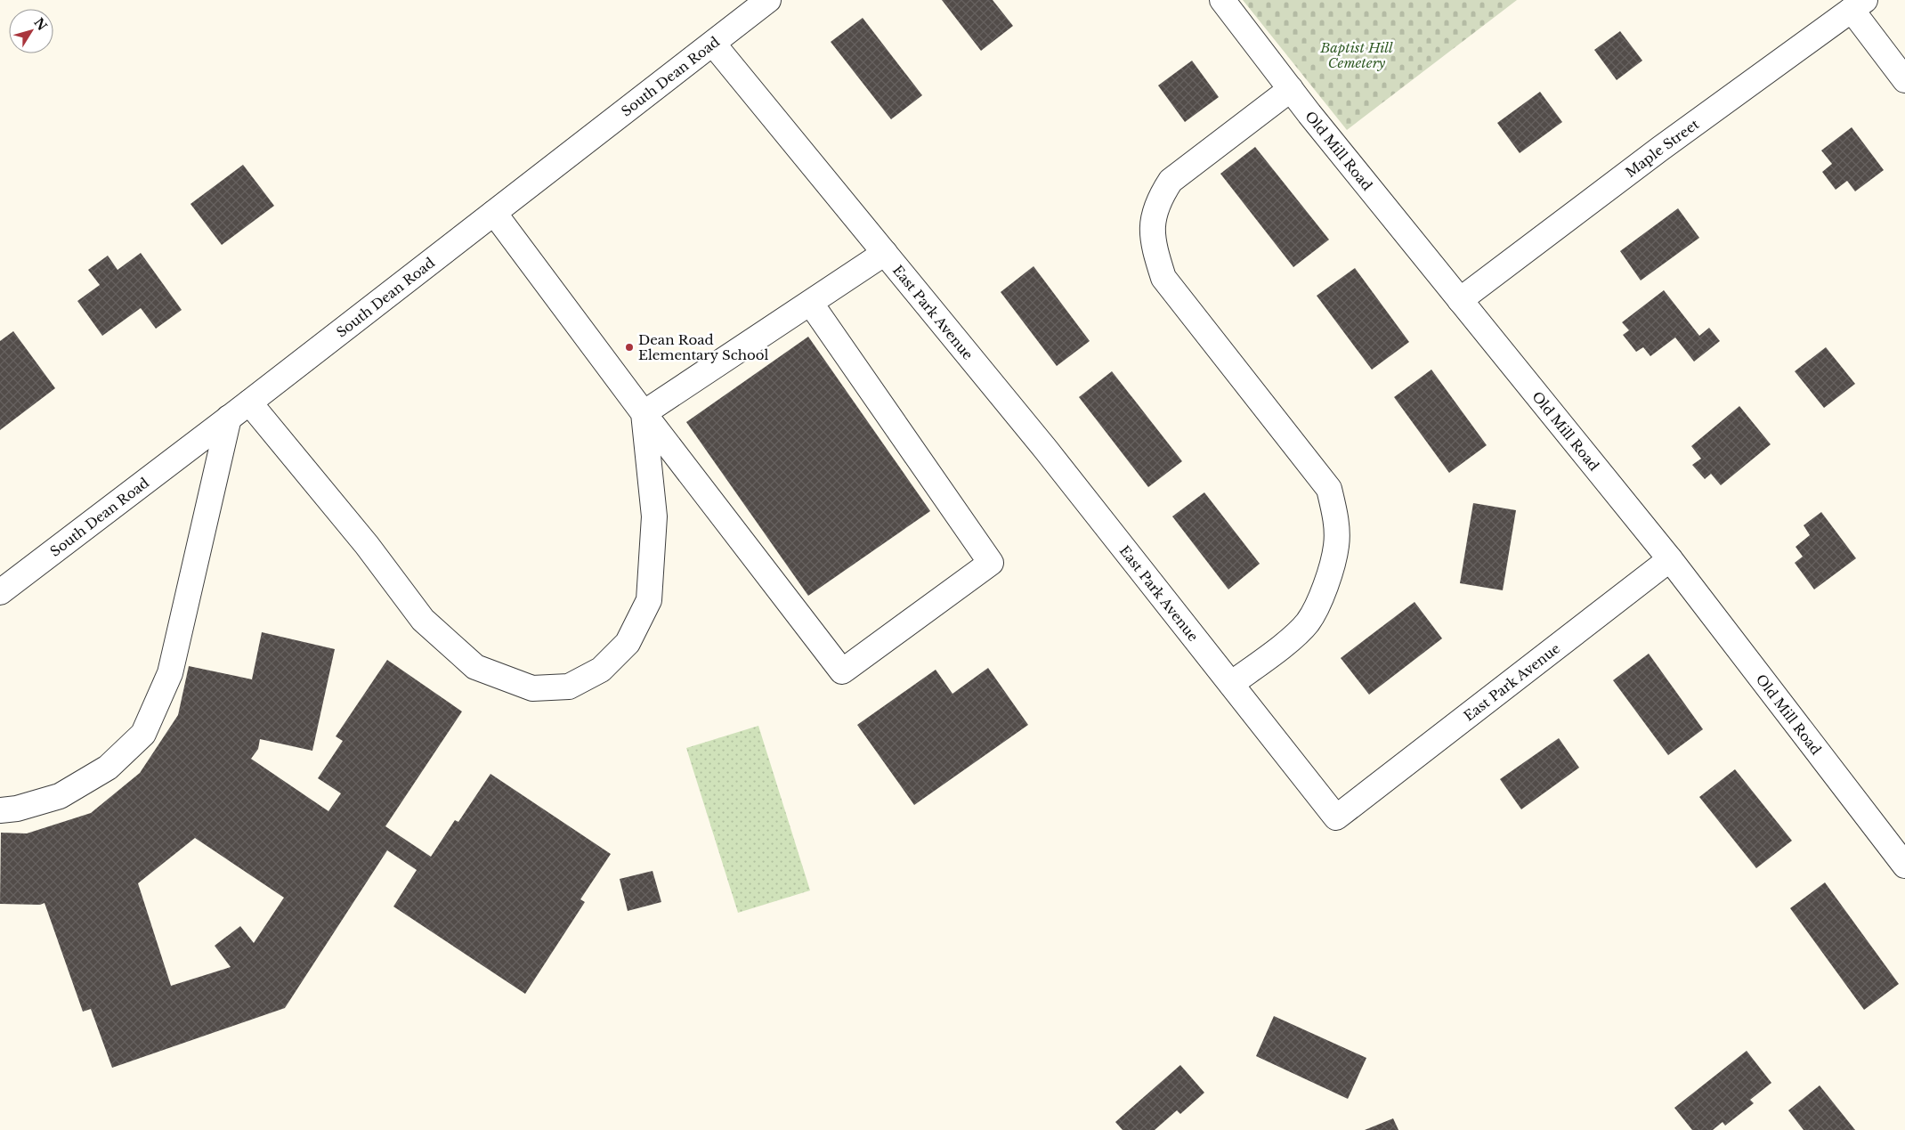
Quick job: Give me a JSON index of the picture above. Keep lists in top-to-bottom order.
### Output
{
  "streets": {
    "street": [
      "South Dean Road",
      "Maple Street",
      "Old Mill Road",
      "East Park Avenue"
    ]
  },
  "crossings": [
    ["South Dean Road", "East Park Avenue"],
    ["Maple Street", "Old Mill Road"],
    ["Old Mill Road", "East Park Avenue"]
  ],
  "parks": ["Baptist Hill Cemetery"],
  "places": ["Dean Road Elementary School"],
  "north": "top right"
}
